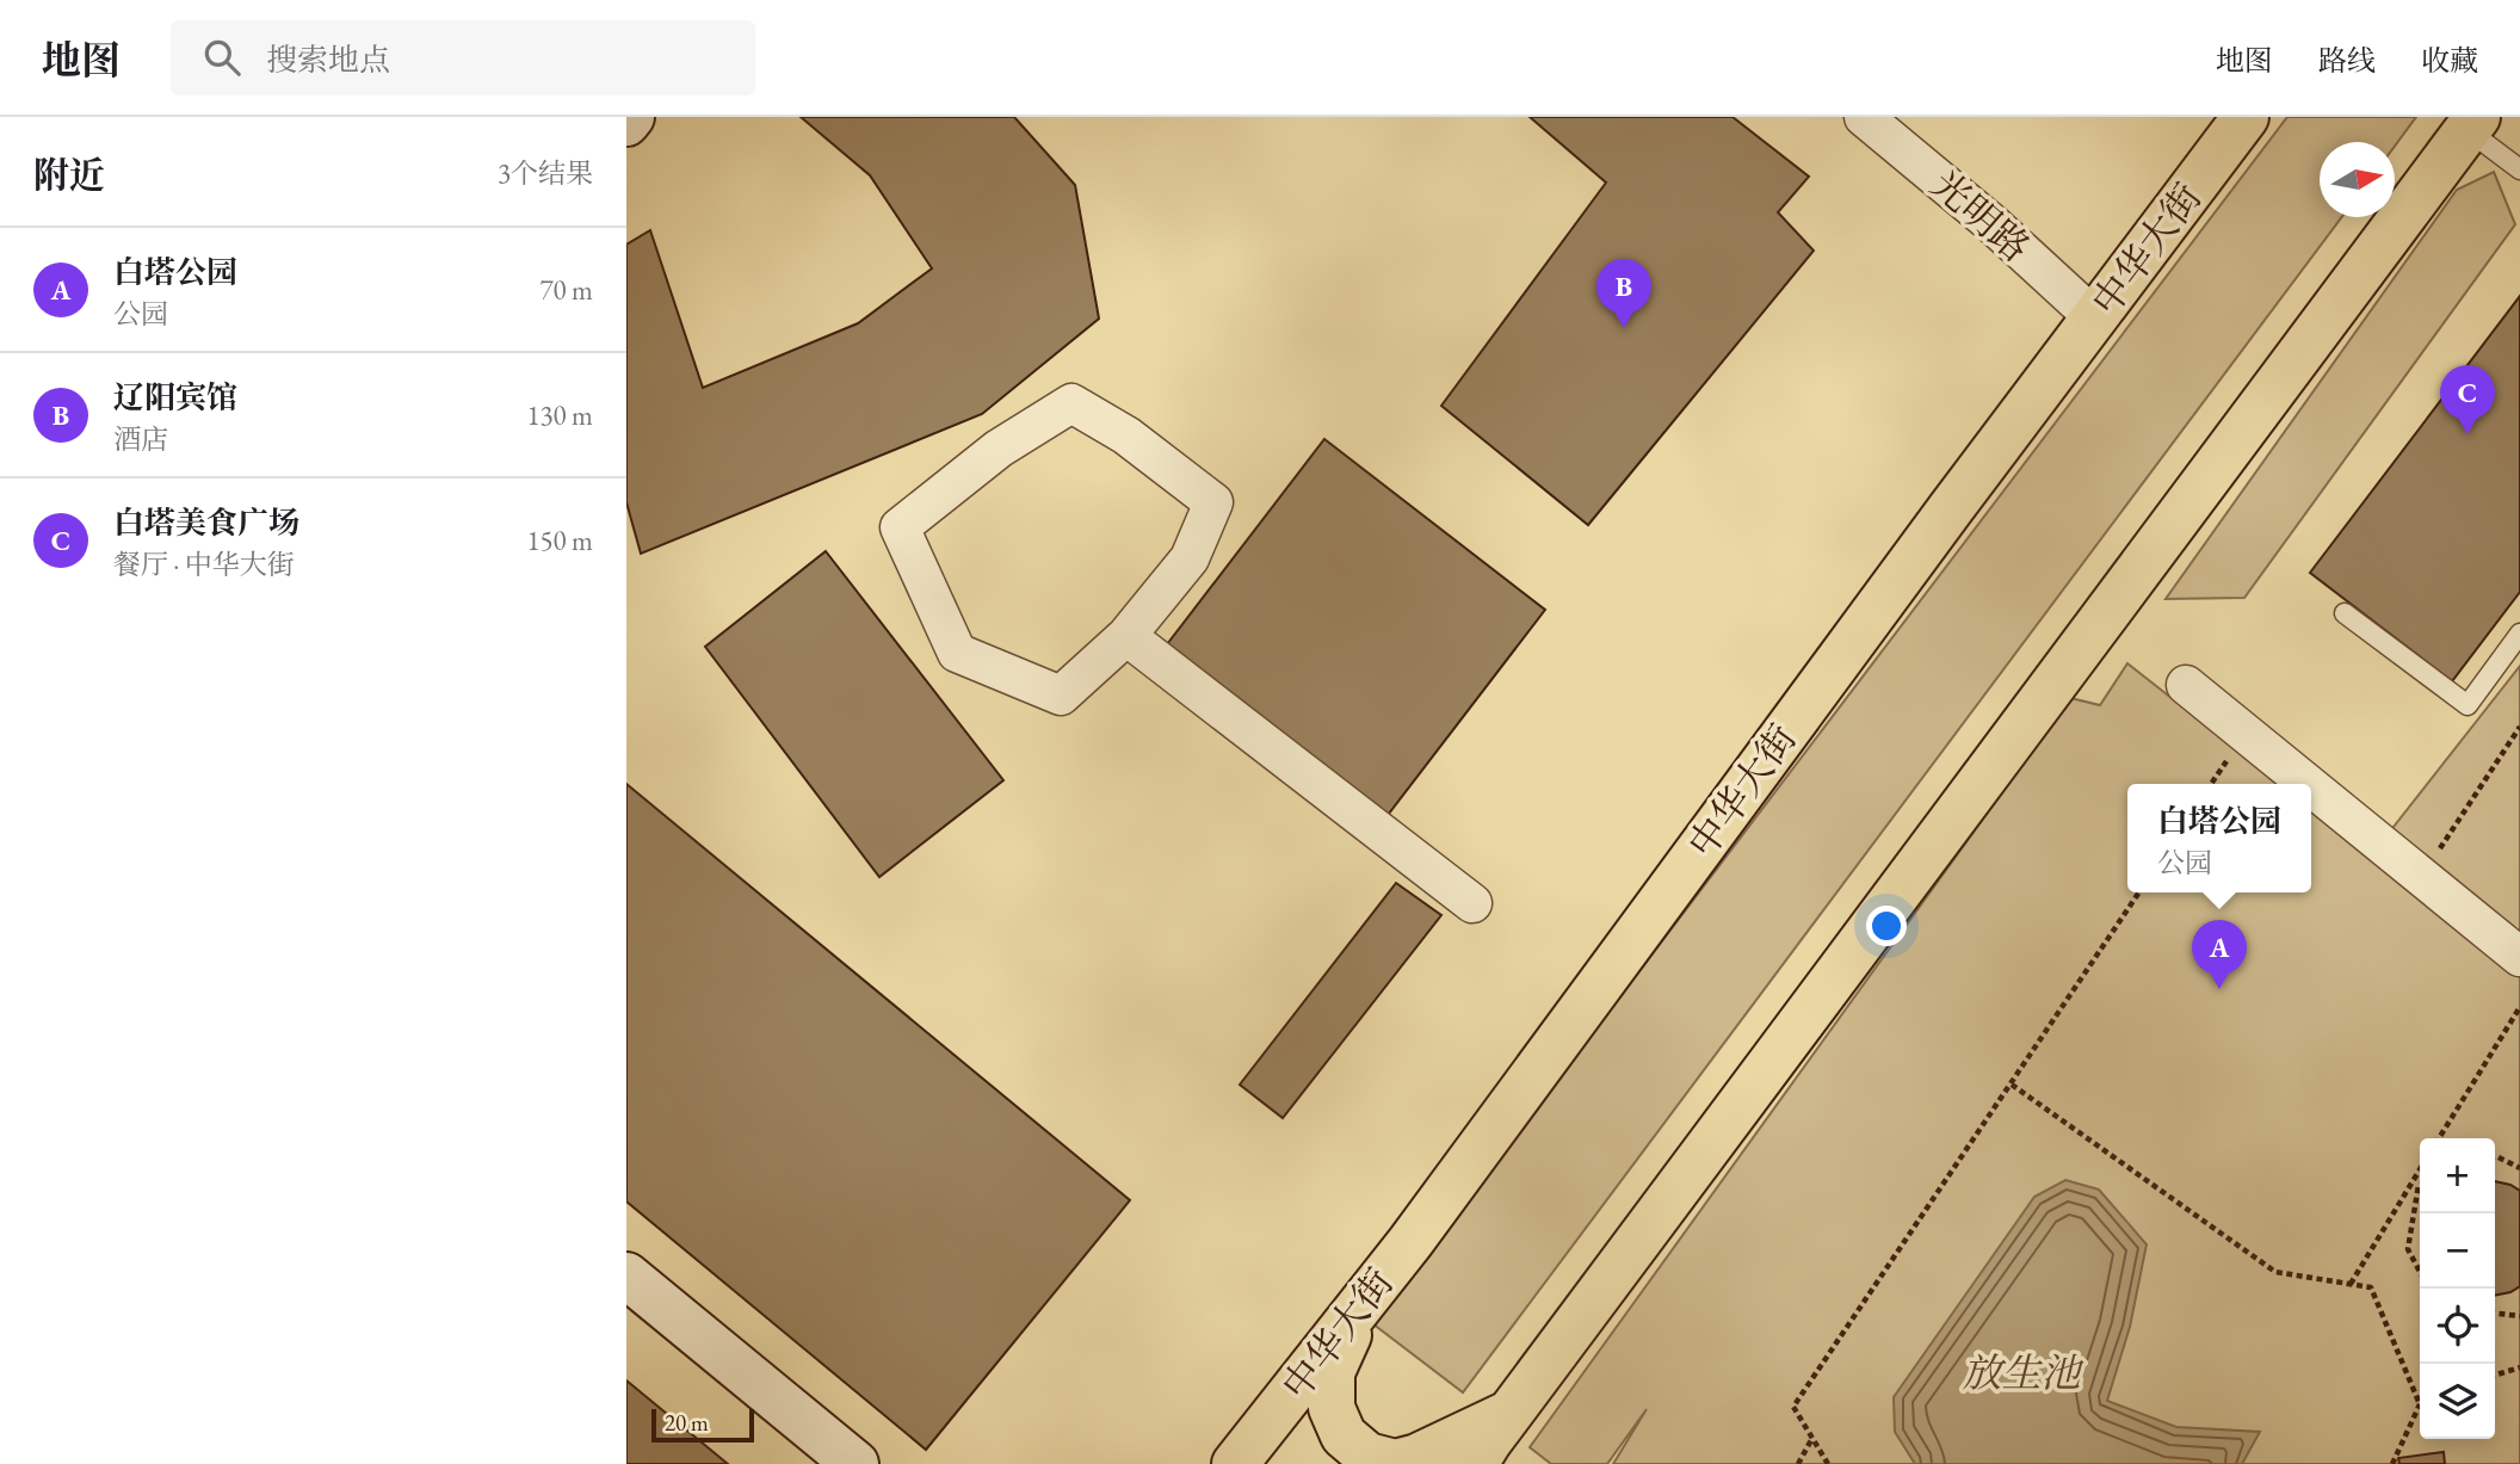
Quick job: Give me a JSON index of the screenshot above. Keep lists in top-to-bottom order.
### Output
{
  "streets": {
    "main road": ["中华大街"],
    "street": ["光明路"]
  },
  "crossings": [
    ["光明路", "中华大街"]
  ],
  "water": ["放生池"],
  "scale_bar": "20 m",
  "north": "right",
  "page": {
    "header": "地图",
    "search": "搜索地点",
    "nav": ["地图", "路线", "收藏"],
    "heading": ["附近", "3个结果"],
    "list": [
      {
        "mark": "A",
        "name": "白塔公园",
        "note": "公园",
        "value": "70 m"
      },
      {
        "mark": "B",
        "name": "辽阳宾馆",
        "note": "酒店",
        "value": "130 m"
      },
      {
        "mark": "C",
        "name": "白塔美食广场",
        "note": "餐厅 · 中华大街",
        "value": "150 m"
      }
    ],
    "pins": ["B", "C", "A"],
    "popup": ["白塔公园", "公园"],
    "map_buttons": ["+", "−"],
    "scale": "20 m"
  }
}
